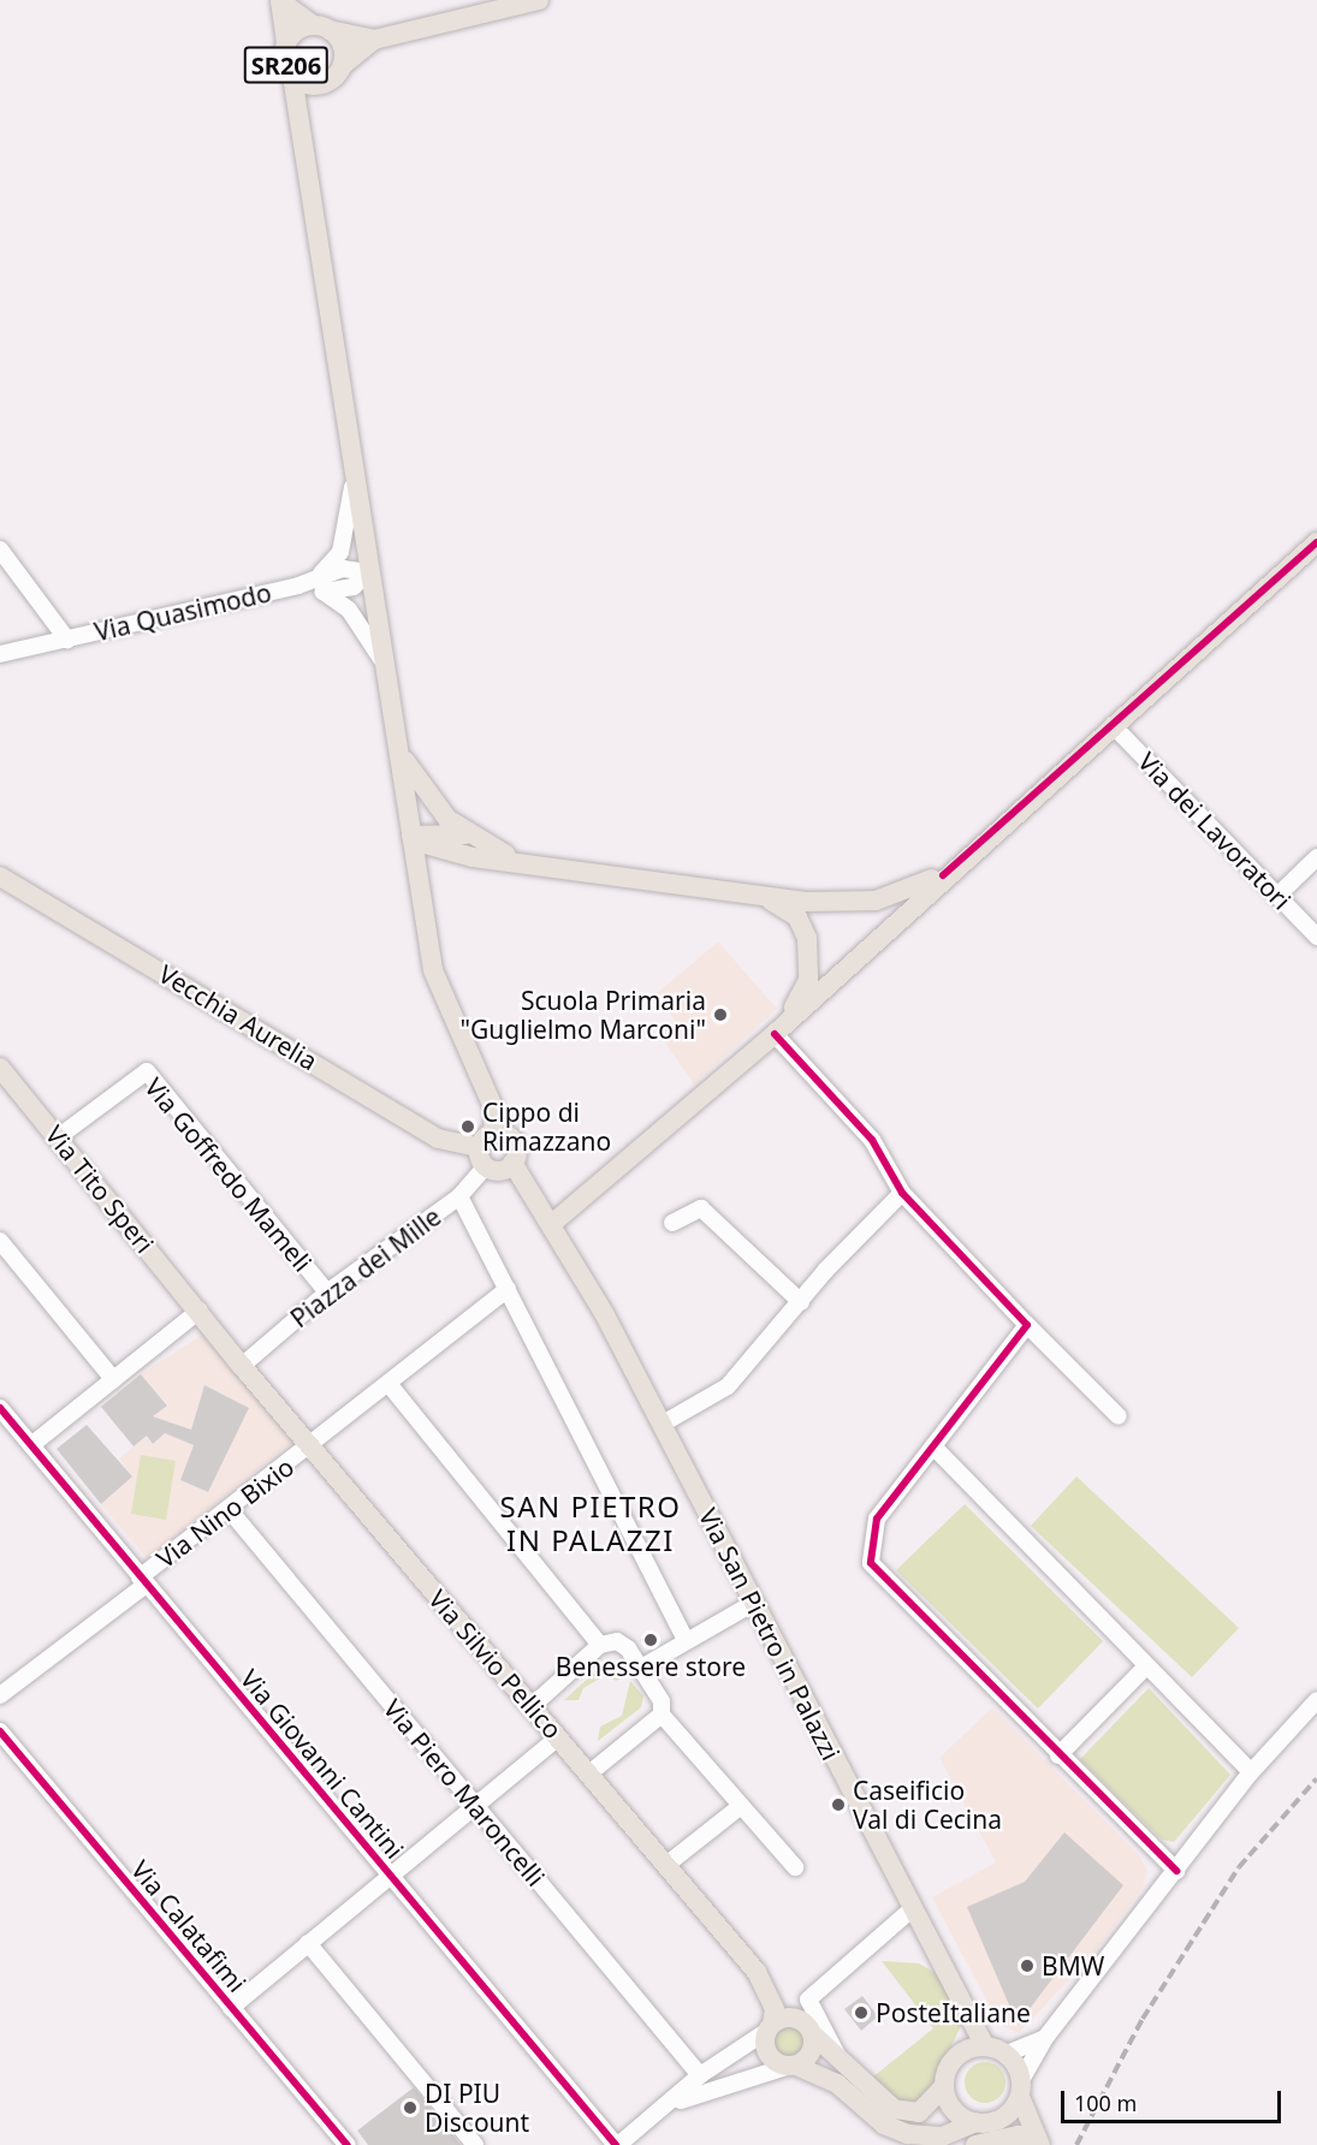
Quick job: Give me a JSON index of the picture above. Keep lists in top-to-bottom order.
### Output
{
  "streets": {
    "main road": [
      "SR206",
      "Vecchia Aurelia",
      "Via Tito Speri",
      "Via San Pietro in Palazzi",
      "Via Silvio Pellico"
    ],
    "street": [
      "Via Quasimodo",
      "Via dei Lavoratori",
      "Via Goffredo Mameli",
      "Piazza dei Mille",
      "Via Nino Bixio",
      "Via Giovanni Cantini",
      "Via Piero Maroncelli",
      "Via Calatafimi"
    ]
  },
  "crossings": [
    ["Via Goffredo Mameli", "Via Tito Speri"],
    ["Via Goffredo Mameli", "Piazza dei Mille"],
    ["Via Tito Speri", "Via Silvio Pellico"],
    ["Piazza dei Mille", "Via Silvio Pellico"],
    ["Via Nino Bixio", "Via Silvio Pellico"],
    ["Via Nino Bixio", "Via Giovanni Cantini"],
    ["Via Nino Bixio", "Via Piero Maroncelli"]
  ],
  "districts": ["SAN PIETRO IN PALAZZI"],
  "places": [
    "Scuola Primaria \"Guglielmo Marconi\"",
    "Cippo di Rimazzano",
    "Benessere store",
    "Caseificio Val di Cecina",
    "BMW",
    "PosteItaliane",
    "DI PIU Discount"
  ],
  "scale_bar": "100 m"
}
